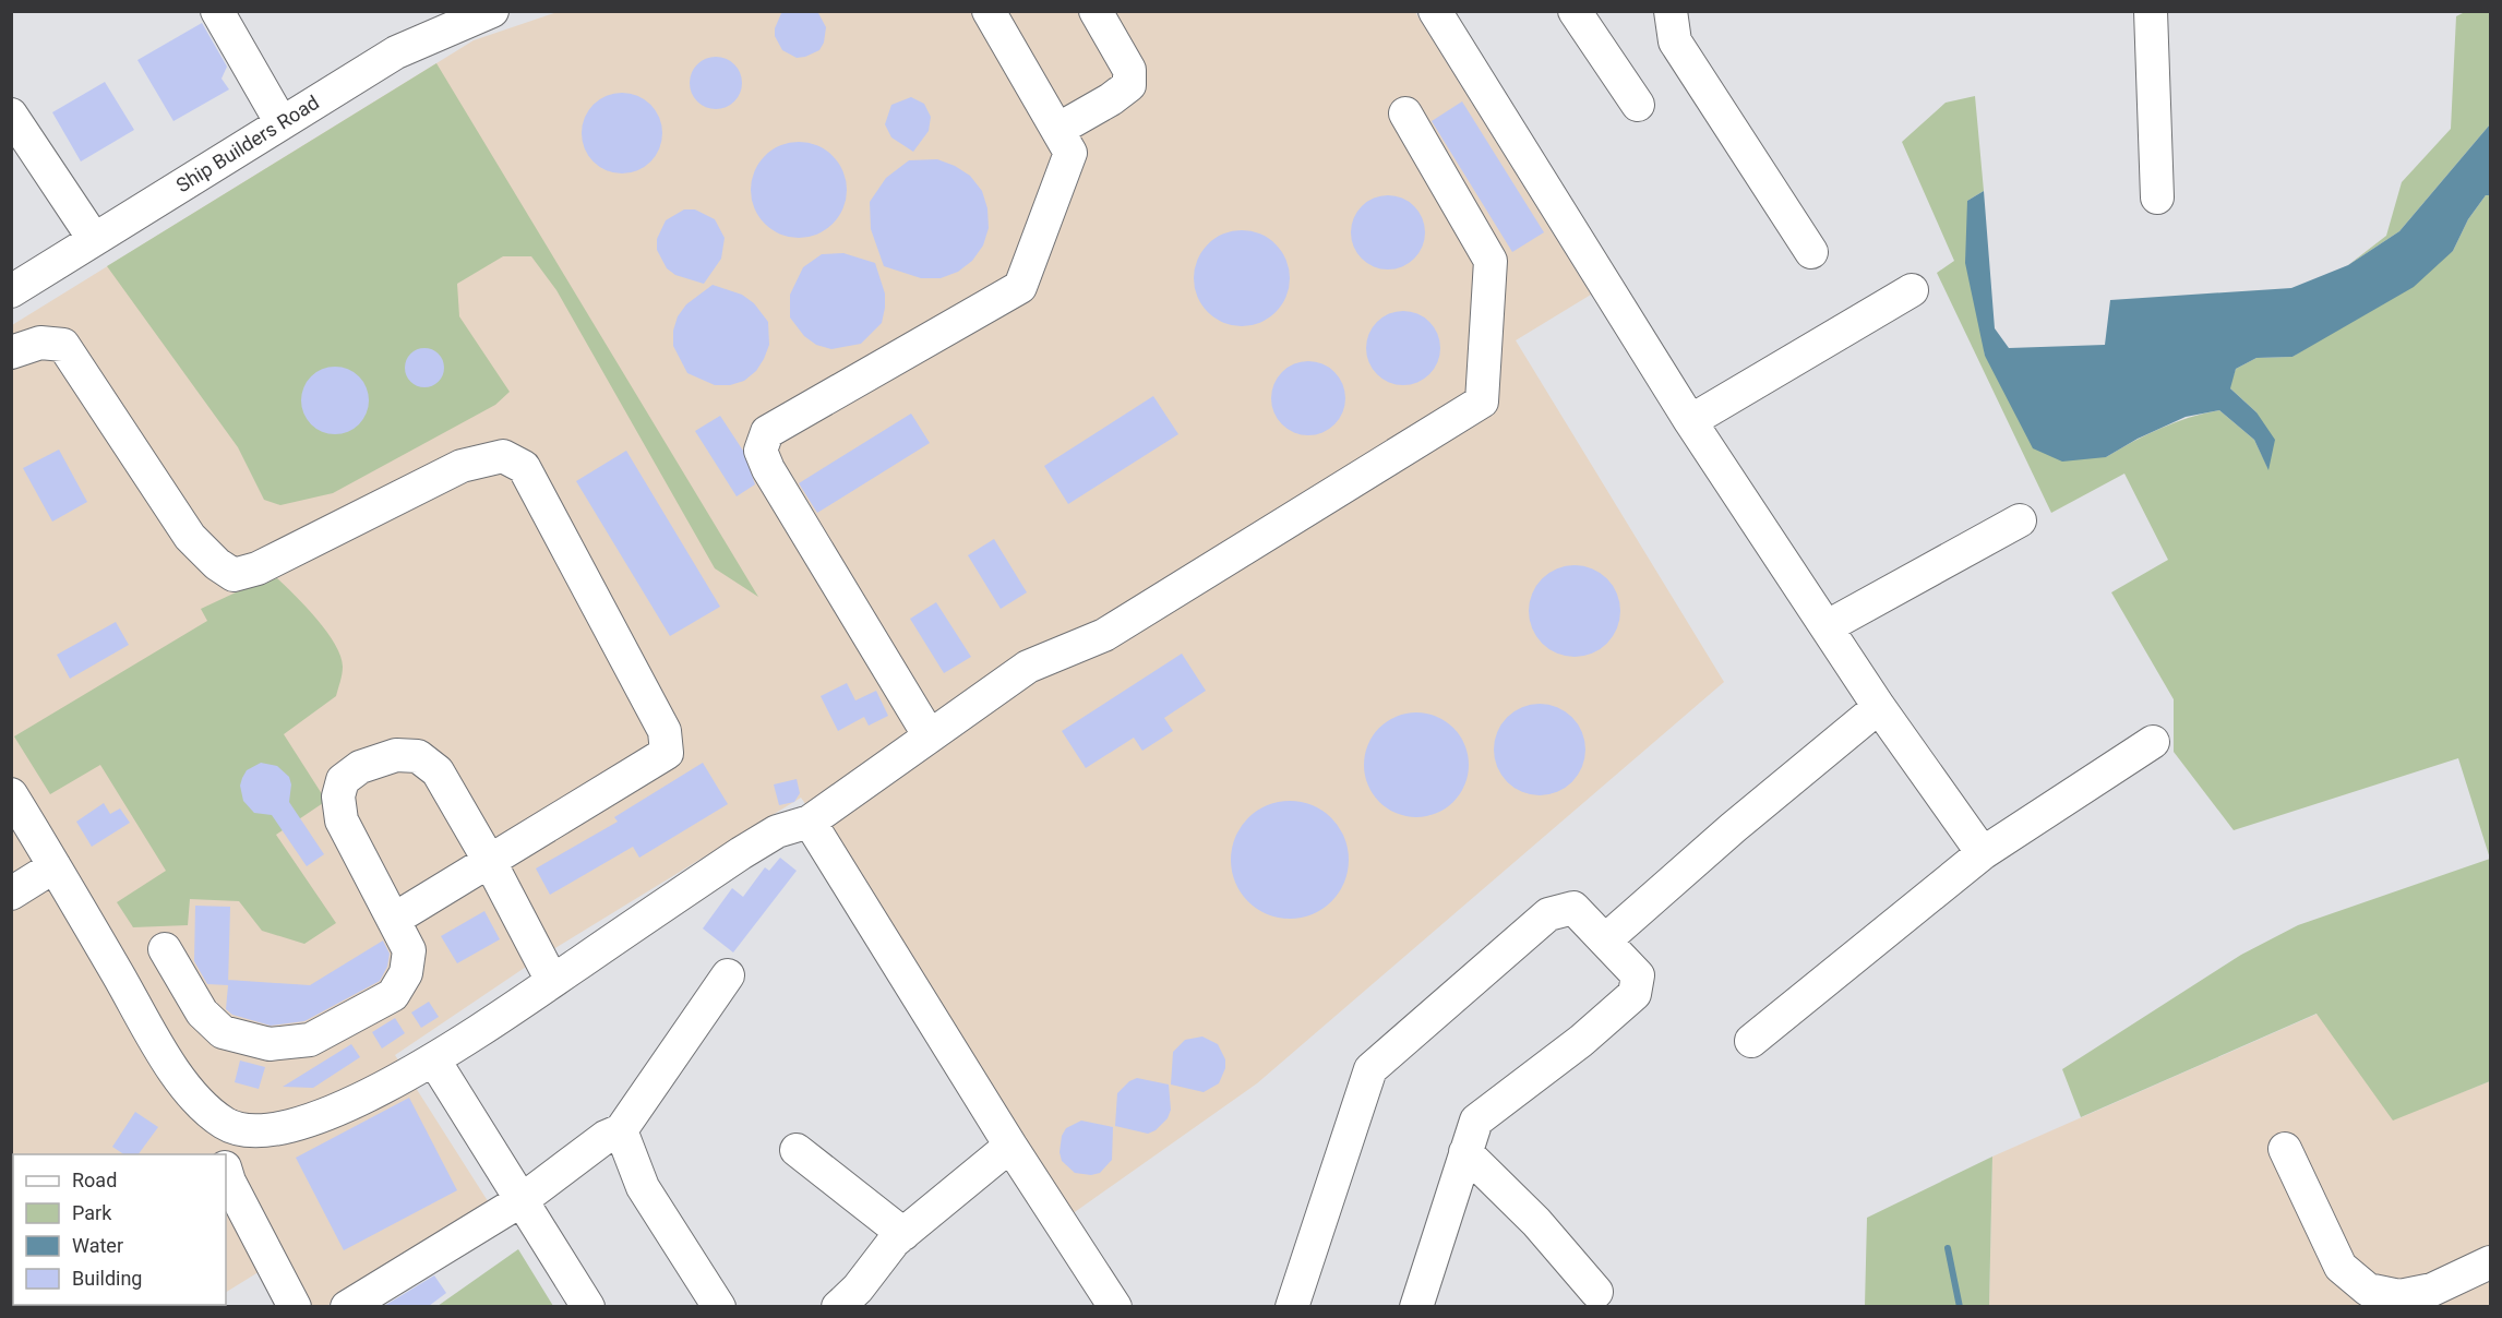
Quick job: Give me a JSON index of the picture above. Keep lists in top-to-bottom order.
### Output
{
  "streets": {
    "street": ["Ship Builders Road"]
  },
  "legend": [
    "Road",
    "Park",
    "Water",
    "Building"
  ]
}
